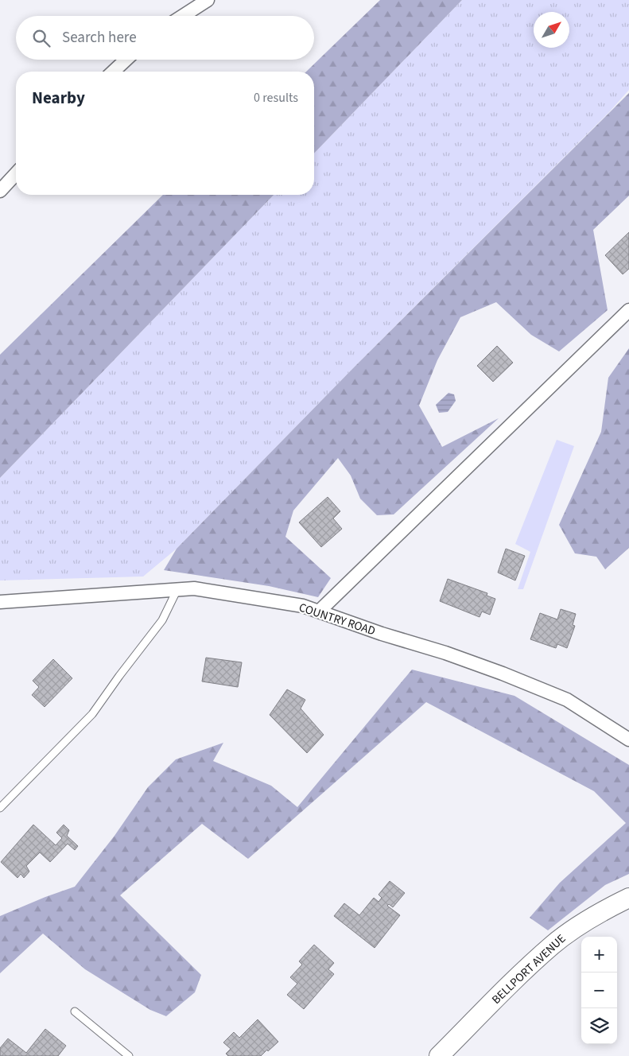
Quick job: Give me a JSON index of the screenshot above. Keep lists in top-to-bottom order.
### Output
{
  "streets": {
    "main road": ["BELLPORT AVENUE"],
    "street": ["COUNTRY ROAD"]
  },
  "north": "top right",
  "page": {
    "search": "Search here",
    "heading": ["Nearby", "0 results"],
    "map_buttons": ["+", "−"]
  }
}
